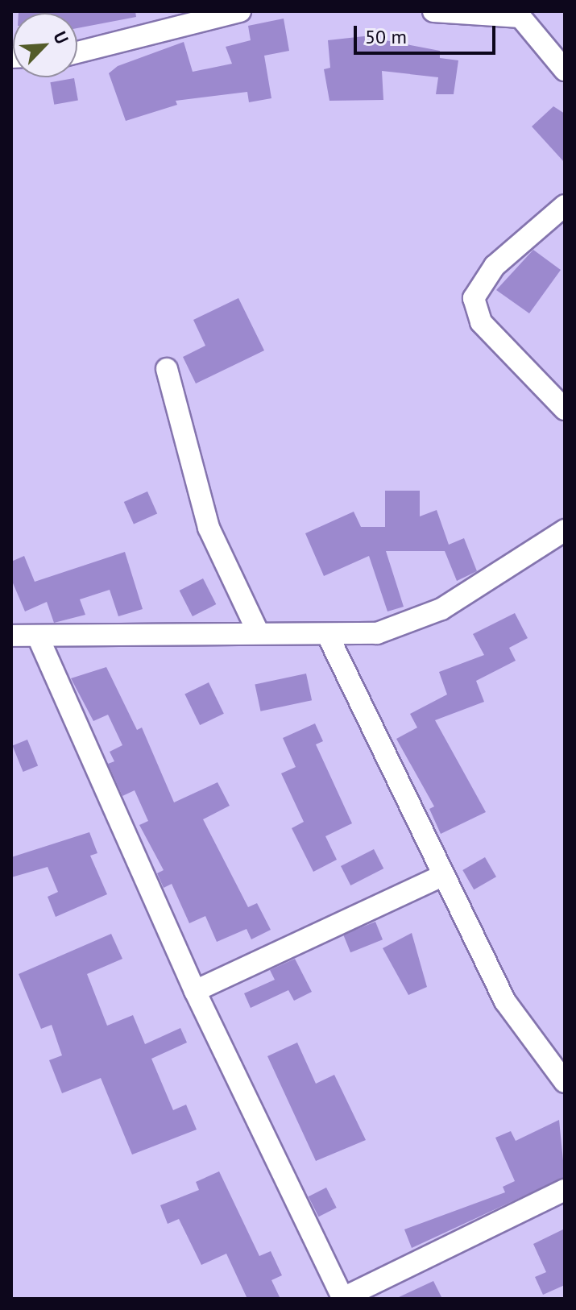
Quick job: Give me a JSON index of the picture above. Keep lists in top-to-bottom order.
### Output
{
  "scale_bar": "50 m",
  "north": "top right"
}
